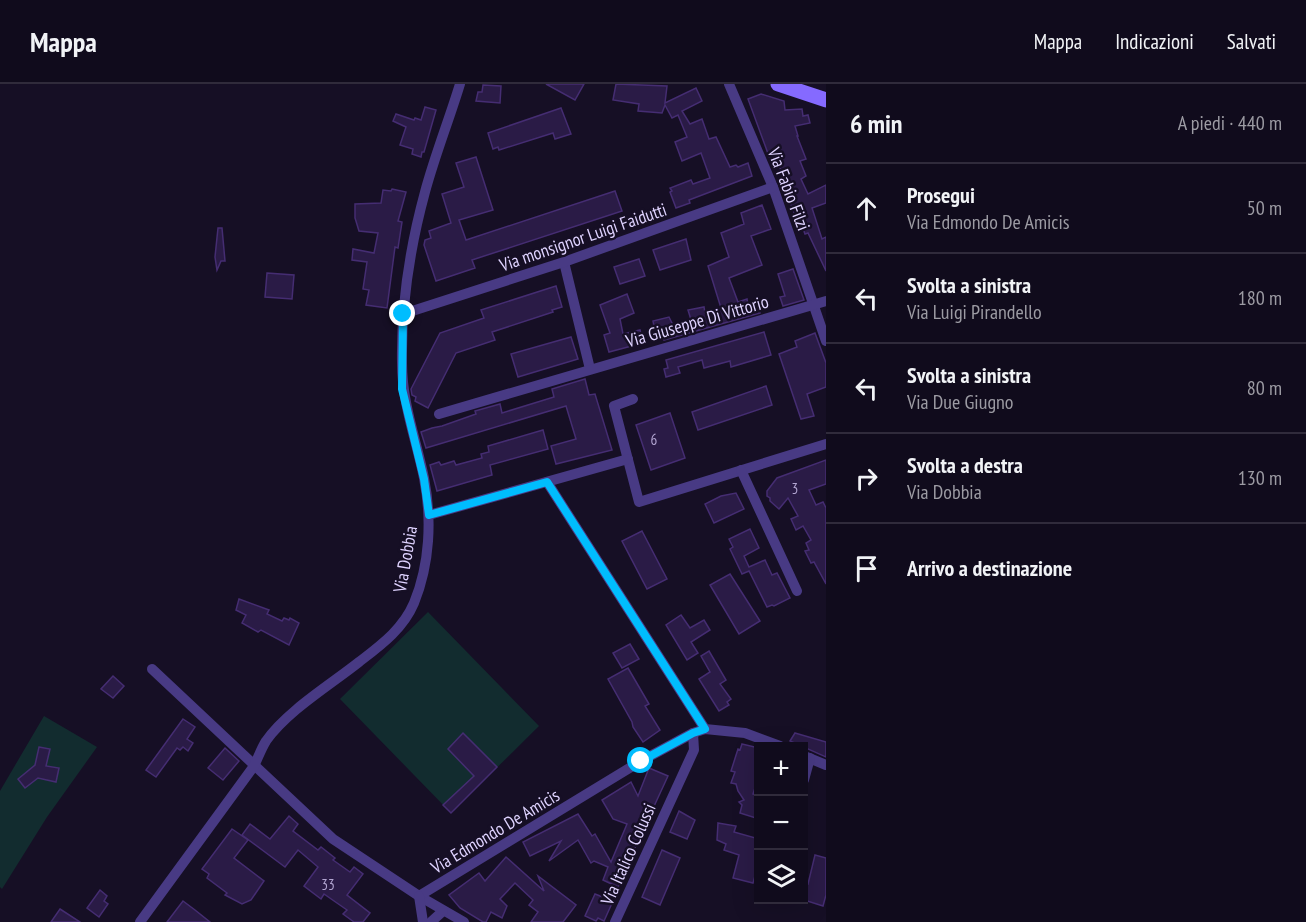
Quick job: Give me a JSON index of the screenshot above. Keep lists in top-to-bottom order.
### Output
{
  "streets": {
    "street": [
      "Via Fabio Filzi",
      "Via monsignor Luigi Faidutti",
      "Via Giuseppe Di Vittorio",
      "Via Dobbia",
      "Via Edmondo De Amicis",
      "Via Italico Colussi"
    ]
  },
  "crossings": [
    ["Via Fabio Filzi", "Via monsignor Luigi Faidutti"],
    ["Via Fabio Filzi", "Via Giuseppe Di Vittorio"],
    ["Via monsignor Luigi Faidutti", "Via Dobbia"],
    ["Via Dobbia", "Via Edmondo De Amicis"],
    ["Via Edmondo De Amicis", "Via Italico Colussi"]
  ],
  "house_numbers": ["6", "3", "33"],
  "page": {
    "header": "Mappa",
    "nav": ["Mappa", "Indicazioni", "Salvati"],
    "heading": ["6 min", "A piedi · 440 m"],
    "list": [
      ["Prosegui", "Via Edmondo De Amicis", "50 m"],
      ["Svolta a sinistra", "Via Luigi Pirandello", "180 m"],
      ["Svolta a sinistra", "Via Due Giugno", "80 m"],
      ["Svolta a destra", "Via Dobbia", "130 m"],
      "Arrivo a destinazione"
    ],
    "map_buttons": ["+", "−"]
  }
}
